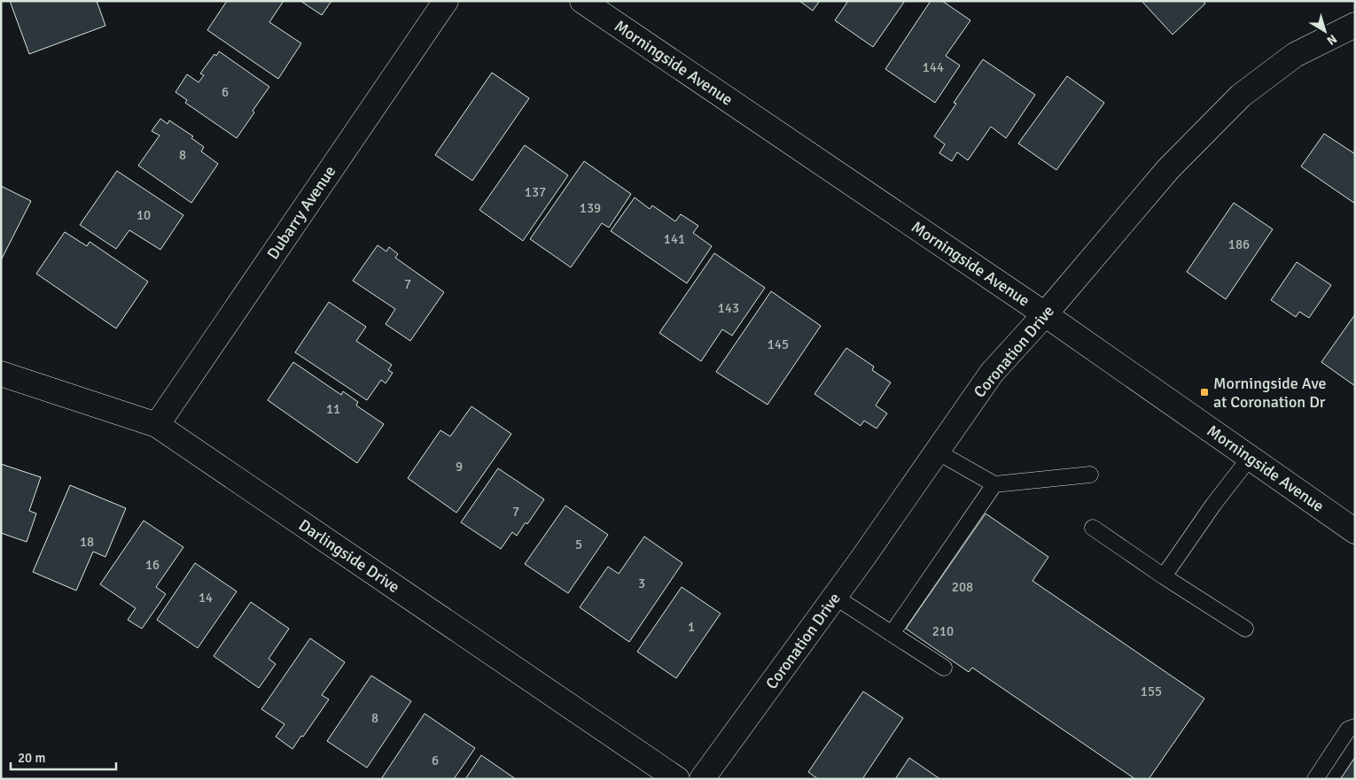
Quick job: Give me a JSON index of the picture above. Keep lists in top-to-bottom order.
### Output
{
  "streets": {
    "street": [
      "Morningside Avenue",
      "Dubarry Avenue",
      "Coronation Drive",
      "Darlingside Drive"
    ]
  },
  "crossings": [
    ["Morningside Avenue", "Coronation Drive"],
    ["Dubarry Avenue", "Darlingside Drive"]
  ],
  "places": {
    "transit": ["Morningside Ave at Coronation Dr"]
  },
  "house_numbers": [
    "144",
    "6",
    "8",
    "137",
    "139",
    "10",
    "141",
    "186",
    "7",
    "143",
    "145",
    "11",
    "9",
    "7",
    "18",
    "5",
    "16",
    "3",
    "208",
    "14",
    "1",
    "210",
    "155",
    "8",
    "6"
  ],
  "scale_bar": "20 m",
  "north": "bottom right"
}
